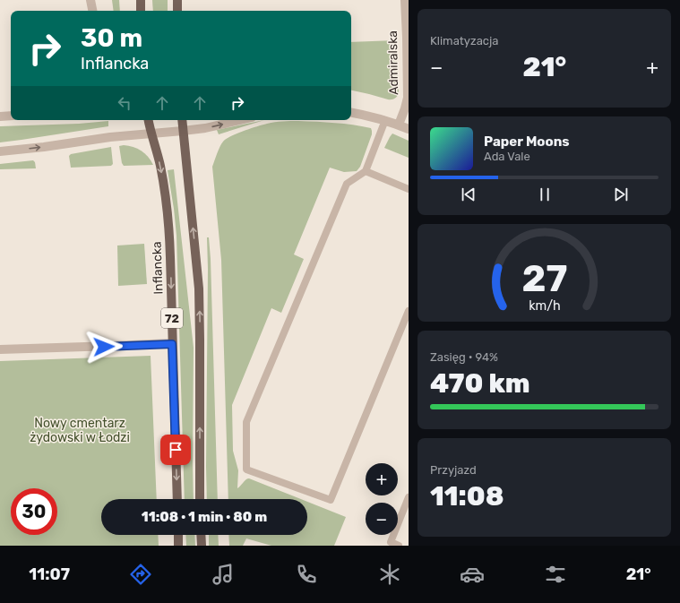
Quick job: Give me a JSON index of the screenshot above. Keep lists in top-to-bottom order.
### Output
{
  "streets": {
    "main road": ["Inflancka", "72"],
    "street": ["Admiralska"]
  },
  "parks": ["Nowy cmentarz żydowski w Łodzi"],
  "page": {
    "tile": [
      "Klimatyzacja",
      ["Zasięg · 94%", "470 km"],
      ["Przyjazd", "11:08"]
    ],
    "turn": ["30 m", "Inflancka"],
    "heat": ["−", "21°", "+"],
    "song": ["Paper Moons", "Ada Vale"],
    "map_buttons": ["+", "−"],
    "limit": "30",
    "trip": "11:08 · 1 min · 80 m",
    "tabs": ["11:07", "21°"],
    "gauge": ["27", "km/h"]
  }
}
